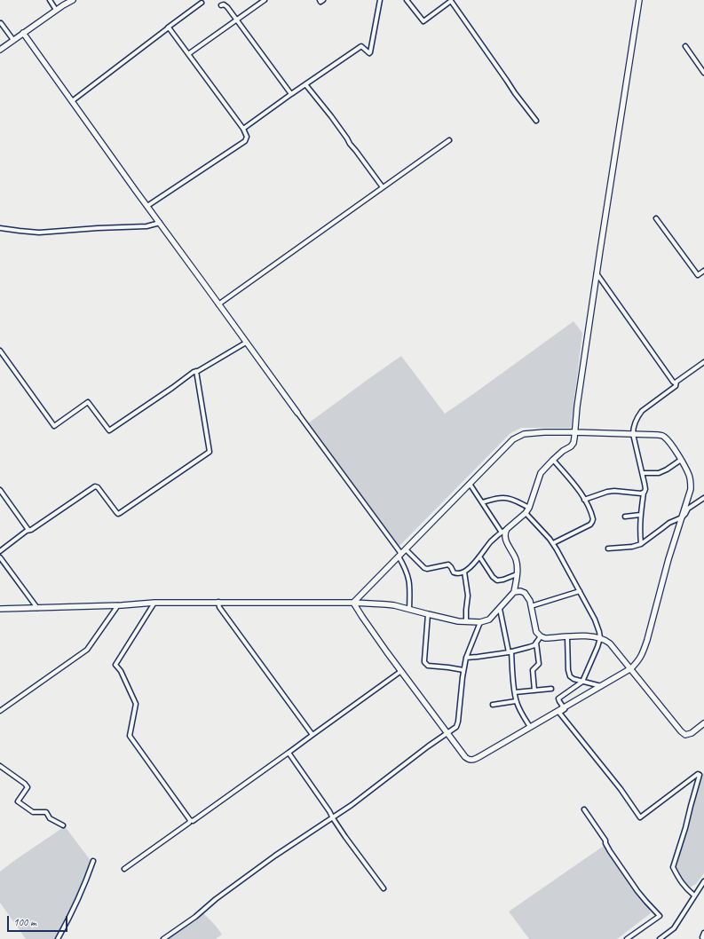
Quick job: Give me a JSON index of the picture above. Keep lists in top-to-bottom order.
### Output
{
  "scale_bar": "100 m"
}
